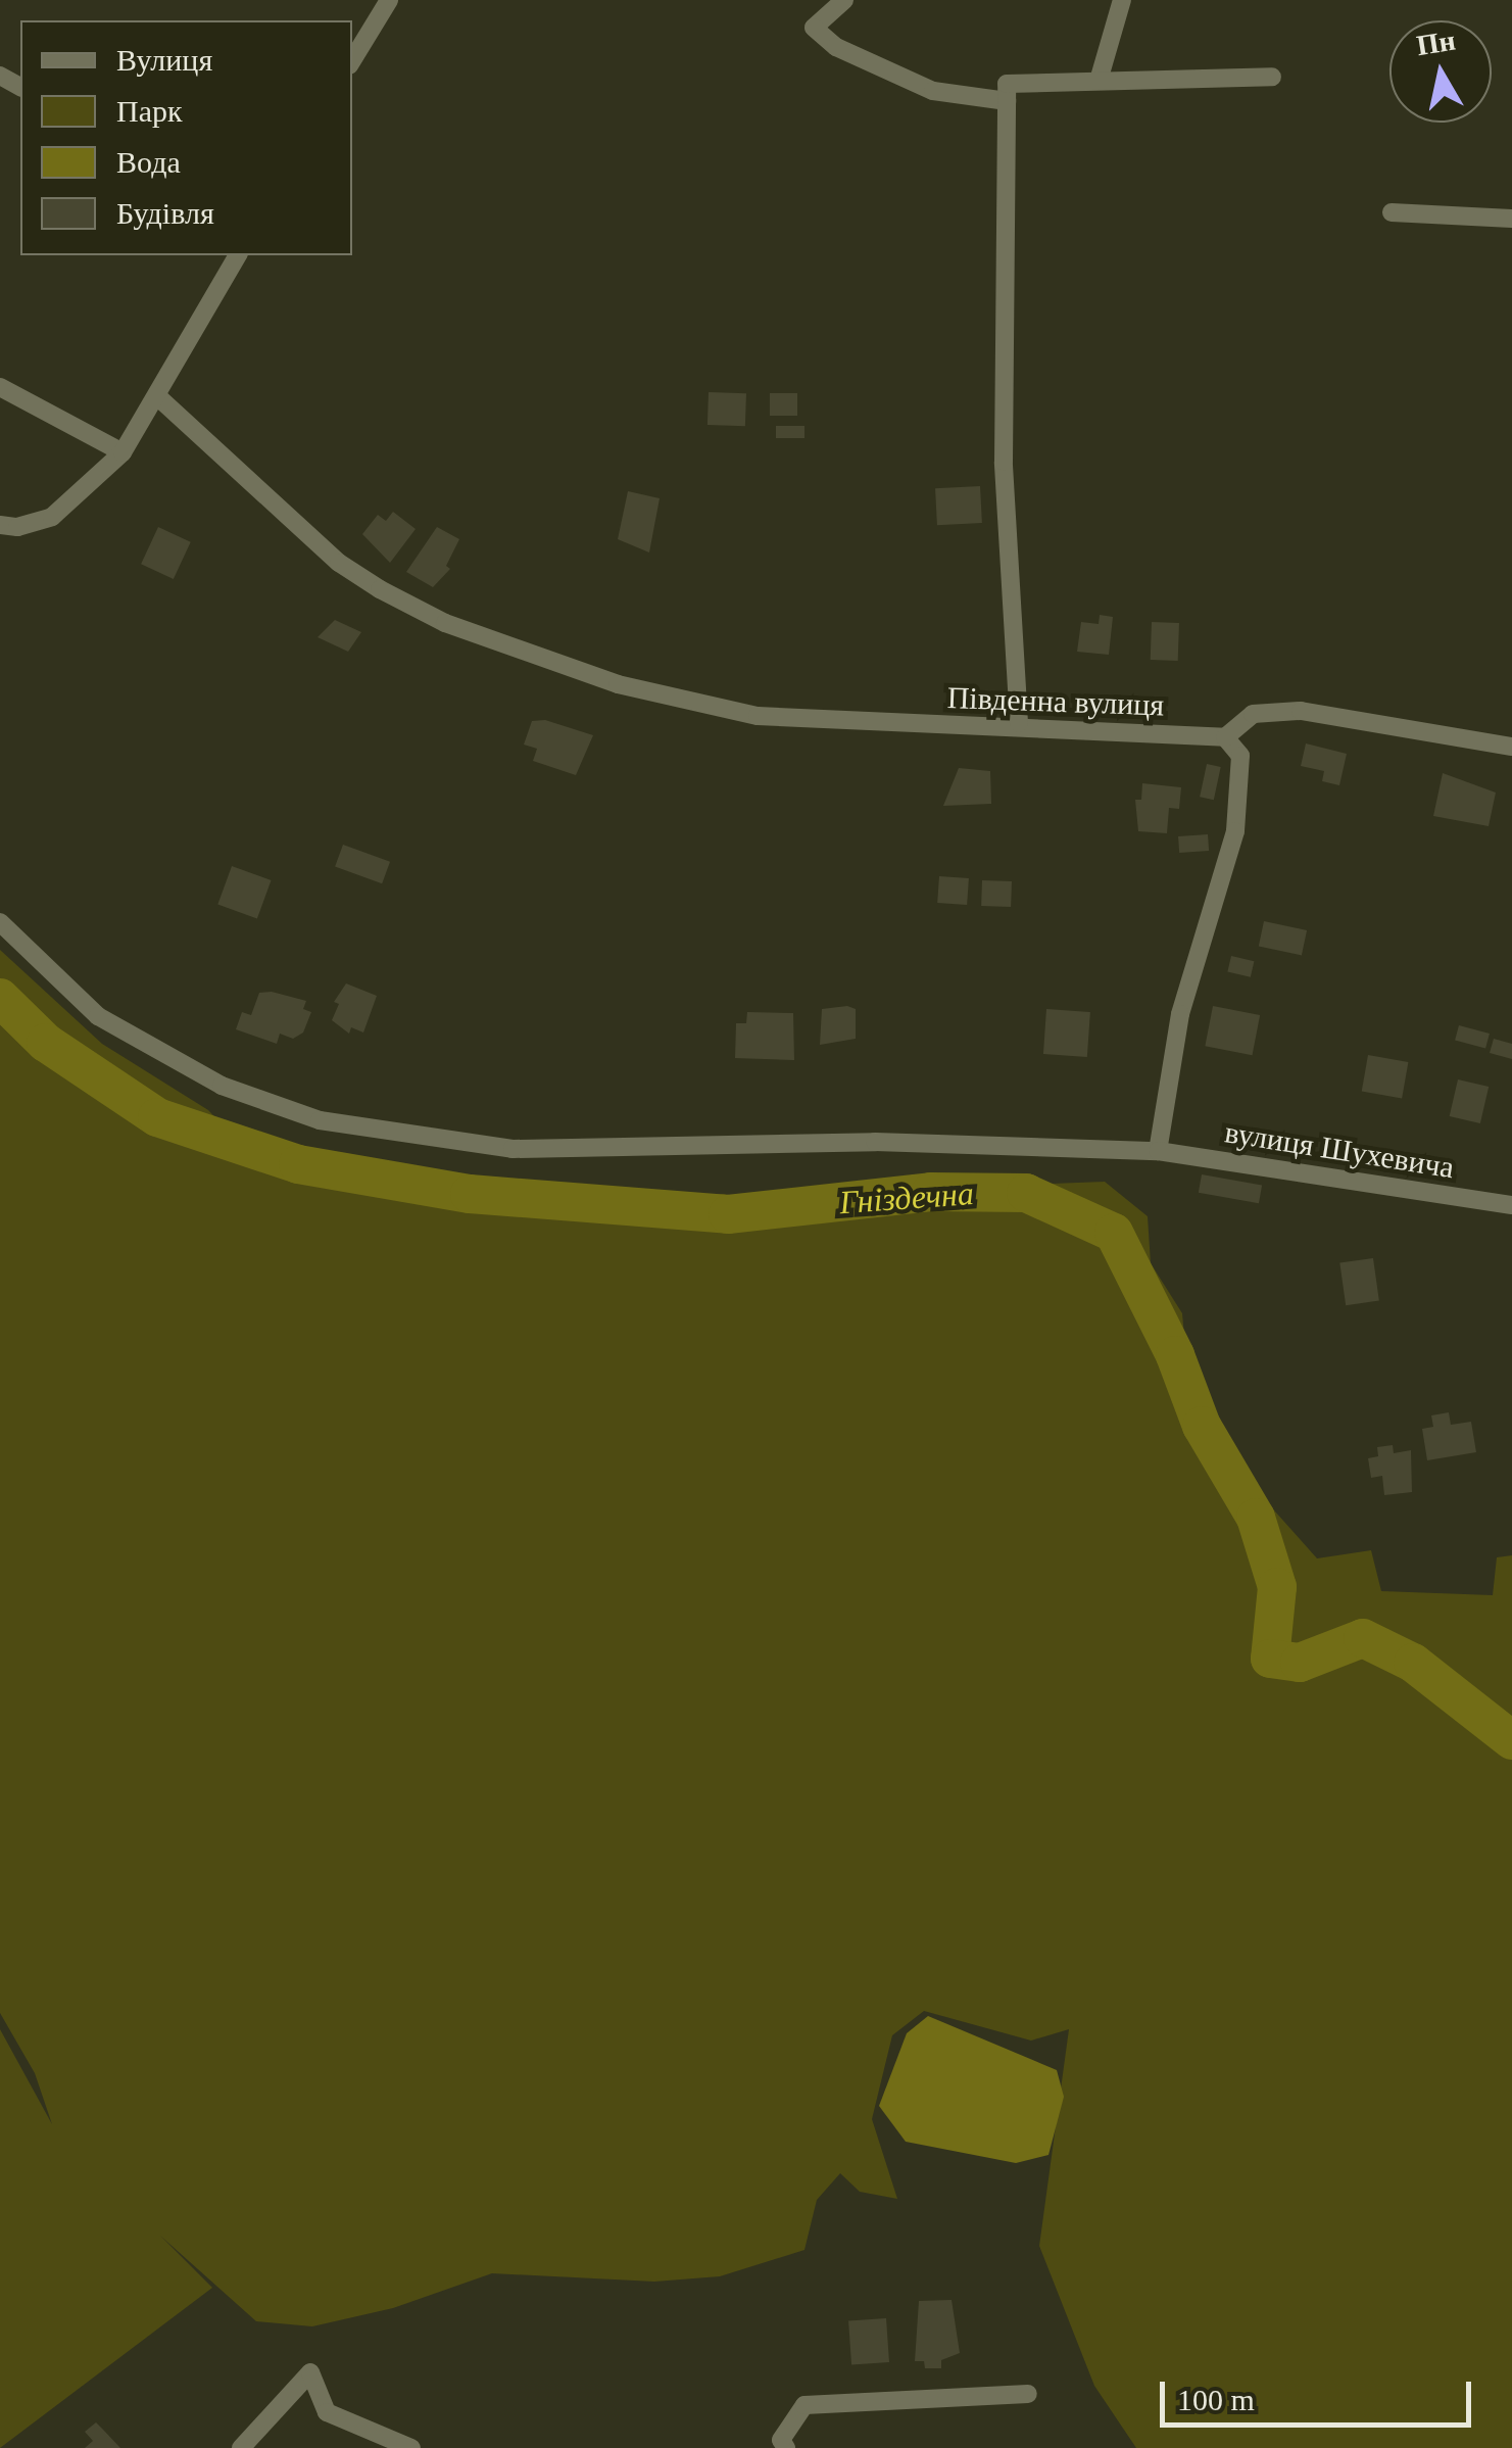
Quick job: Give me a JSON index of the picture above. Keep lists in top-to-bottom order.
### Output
{
  "streets": {
    "street": ["Південна вулиця", "вулиця Шухевича"]
  },
  "water": ["Гніздечна"],
  "legend": [
    "Вулиця",
    "Парк",
    "Вода",
    "Будівля"
  ],
  "scale_bar": "100 m",
  "north": "top"
}
